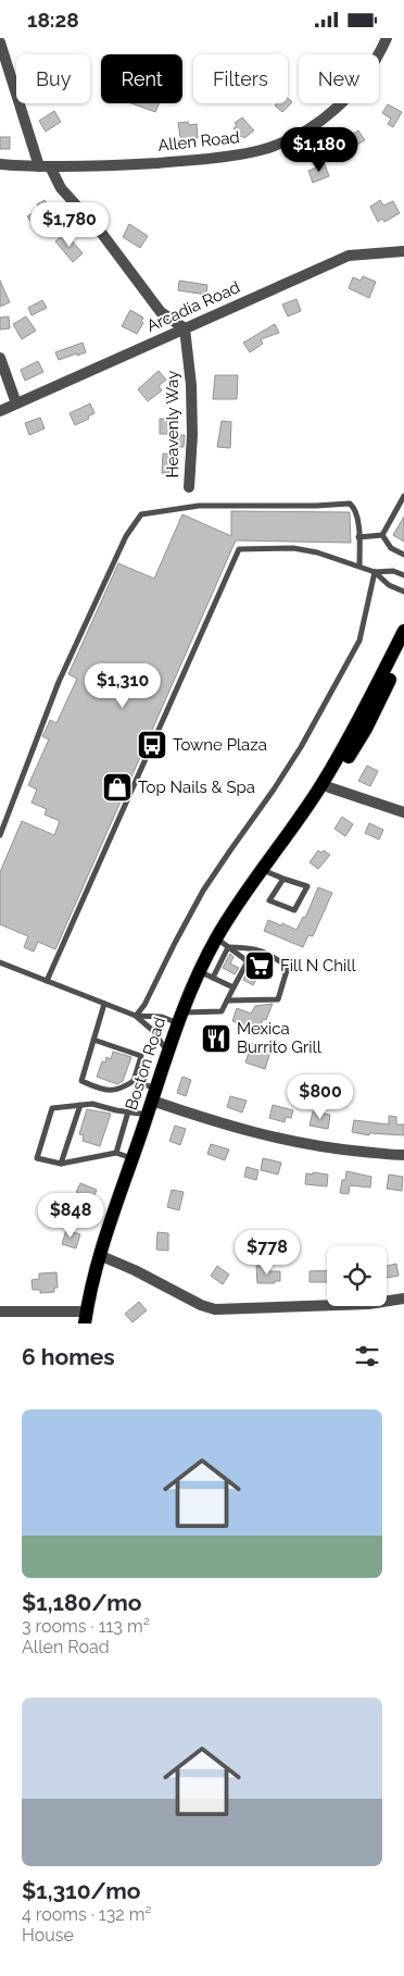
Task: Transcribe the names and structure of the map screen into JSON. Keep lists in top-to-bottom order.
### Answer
{
  "streets": {
    "main road": ["Boston Road"],
    "street": ["Allen Road", "Arcadia Road", "Heavenly Way"]
  },
  "crossings": [
    ["Arcadia Road", "Heavenly Way"]
  ],
  "places": {
    "bus stop": ["Towne Plaza"],
    "shop": ["Top Nails & Spa"],
    "supermarket": ["Fill N Chill"],
    "restaurant": ["Mexica Burrito Grill"]
  },
  "page": {
    "status": "18:28",
    "chip": [
      "Buy",
      "Rent",
      "Filters",
      "New"
    ],
    "price": [
      "$1,180",
      "$1,780",
      "$1,310",
      "$800",
      "$848",
      "$778"
    ],
    "heading": "6 homes",
    "list": [
      {
        "name": "$1,180/mo",
        "note": "3 rooms · 113 m² · Allen Road"
      },
      {
        "name": "$1,310/mo",
        "note": "4 rooms · 132 m² · House"
      }
    ]
  }
}
